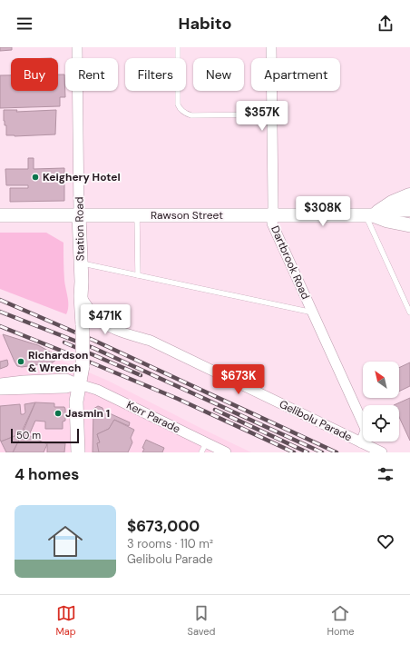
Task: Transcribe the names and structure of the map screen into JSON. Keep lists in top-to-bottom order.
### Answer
{
  "streets": {
    "main road": ["Rawson Street", "Station Road"],
    "street": ["Dartbrook Road", "Kerr Parade", "Gelibolu Parade"]
  },
  "crossings": [
    ["Rawson Street", "Station Road"],
    ["Rawson Street", "Dartbrook Road"],
    ["Station Road", "Kerr Parade"],
    ["Station Road", "Gelibolu Parade"],
    ["Dartbrook Road", "Gelibolu Parade"]
  ],
  "places": ["Keighery Hotel", "Richardson & Wrench", "Jasmin 1"],
  "scale_bar": "50 m",
  "north": "top left",
  "page": {
    "header": "Habito",
    "chip": [
      "Buy",
      "Rent",
      "Filters",
      "New",
      "Apartment"
    ],
    "price": [
      "$357K",
      "$308K",
      "$471K",
      "$673K"
    ],
    "scale": "50 m",
    "heading": "4 homes",
    "list": [
      {
        "name": "$673,000",
        "note": "3 rooms · 110 m² · Gelibolu Parade"
      }
    ],
    "tabs": ["Map", "Saved", "Home"]
  }
}
